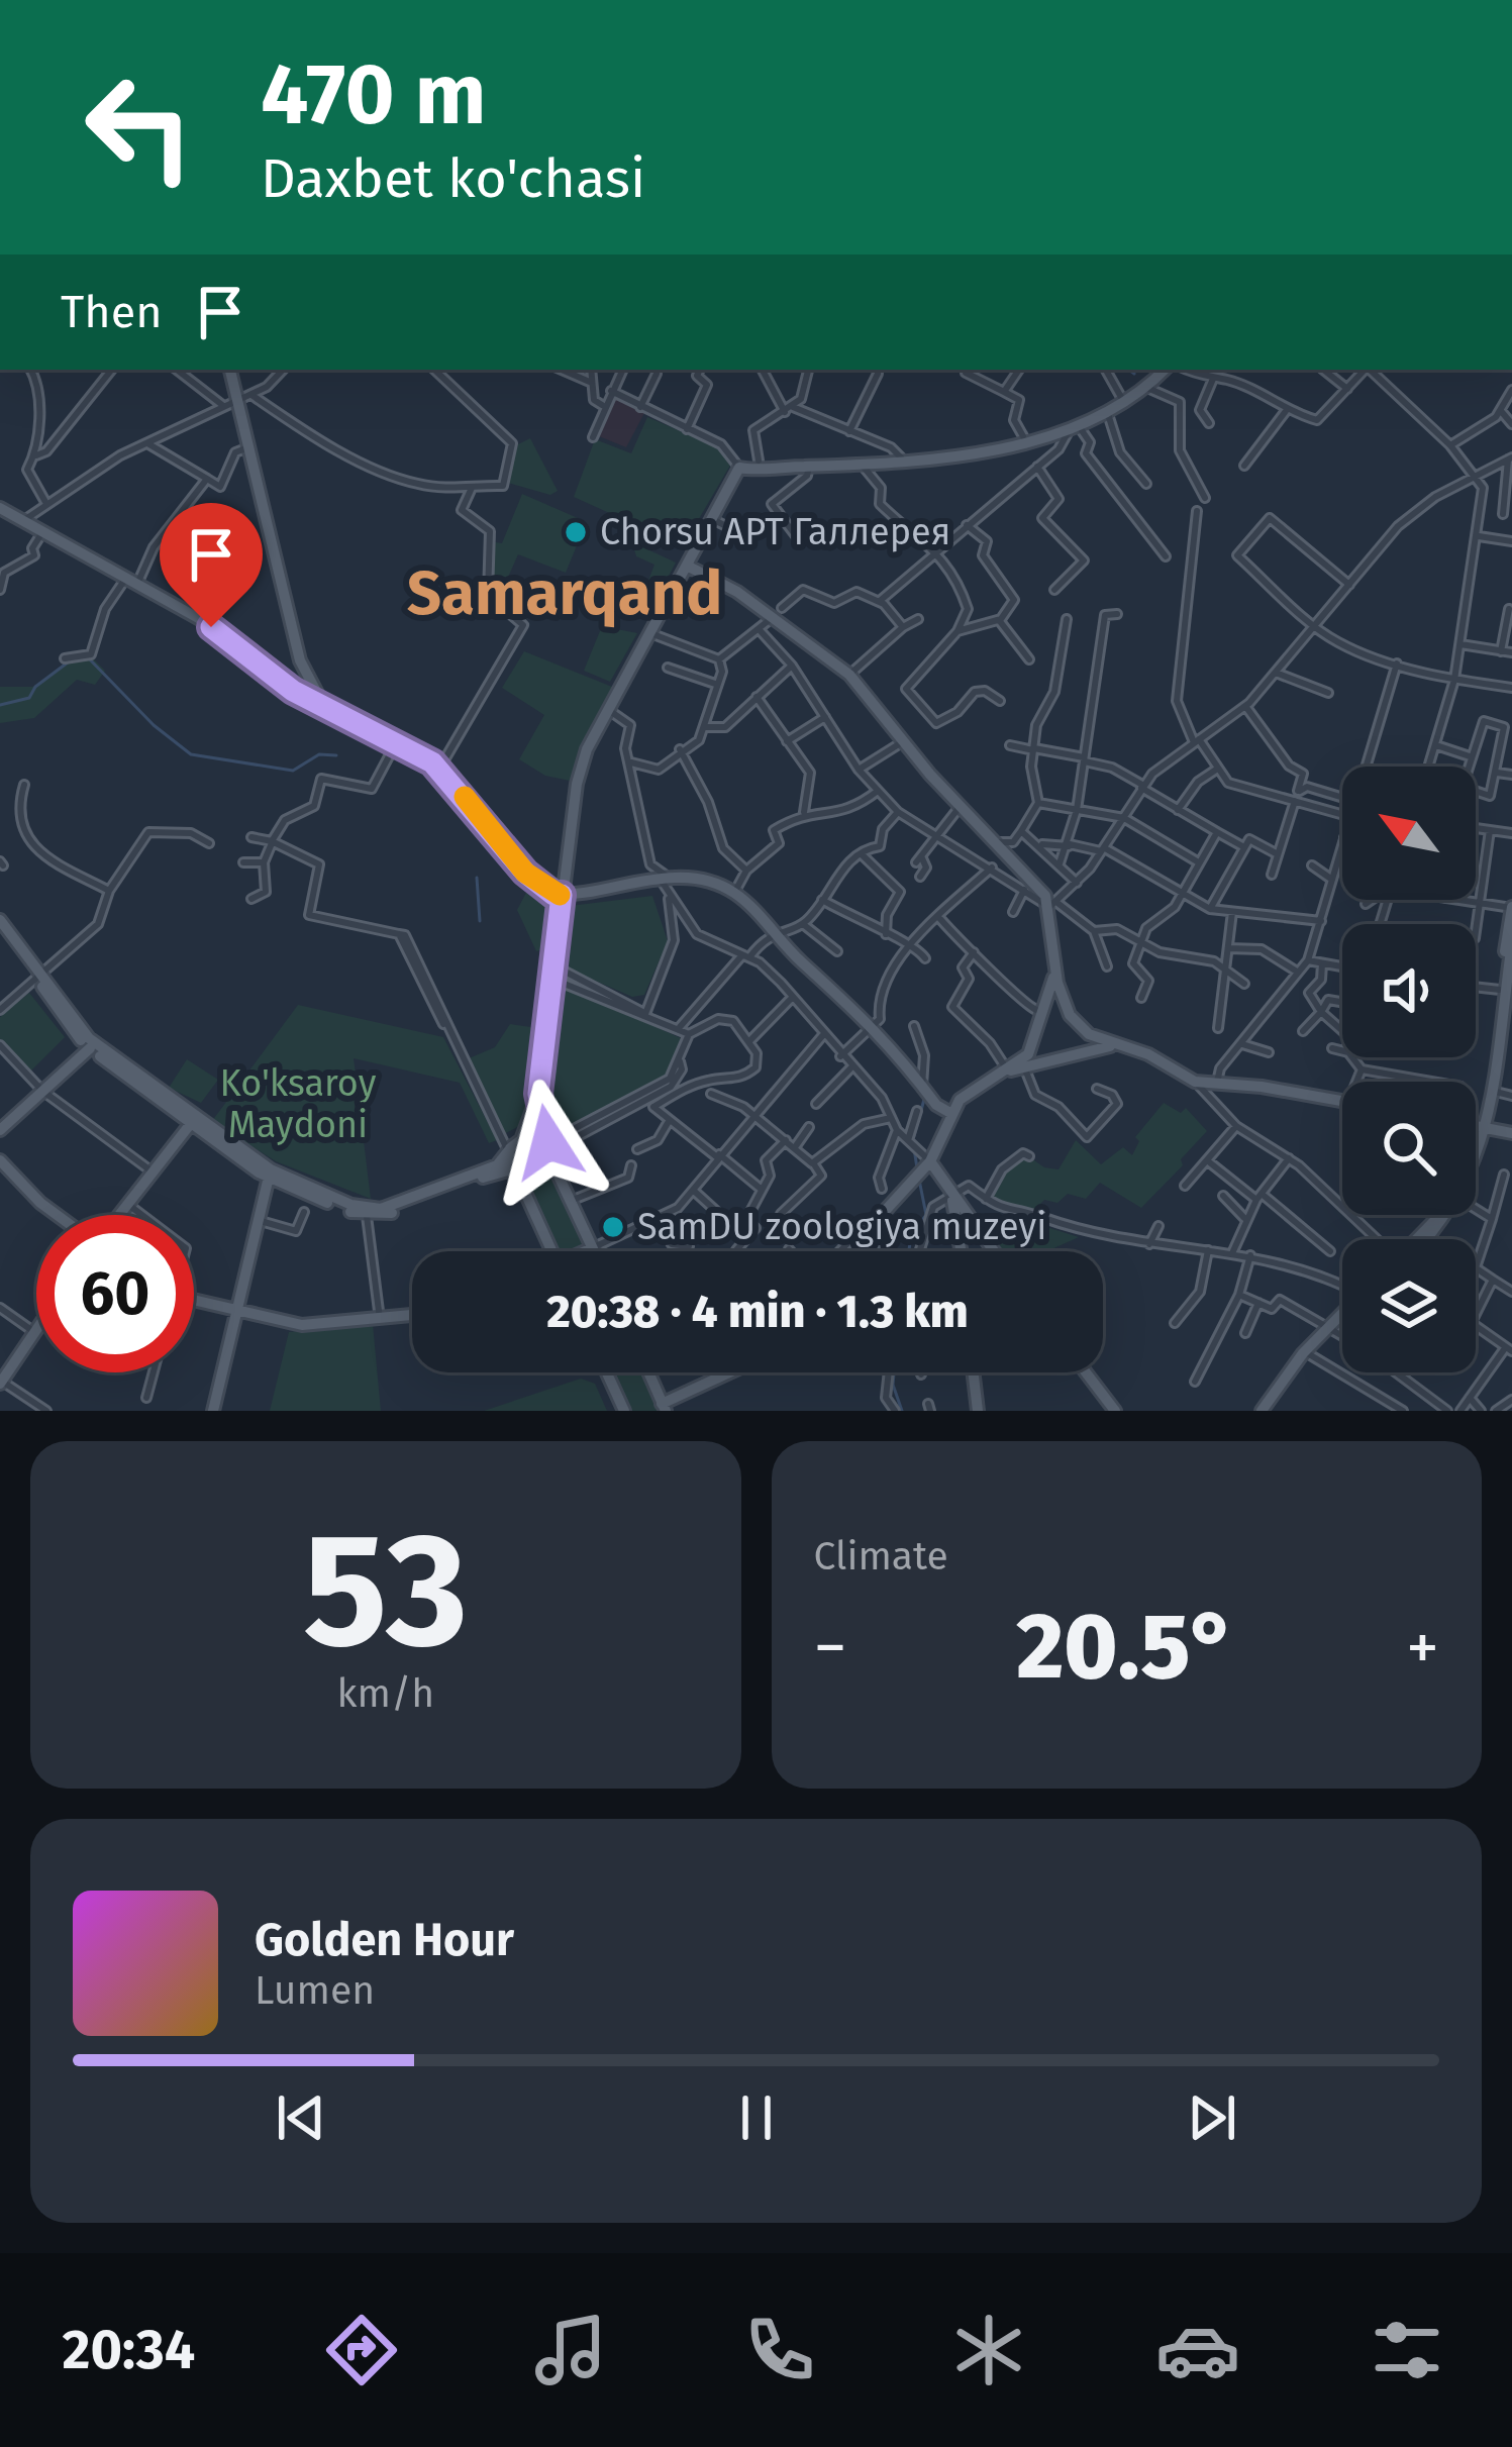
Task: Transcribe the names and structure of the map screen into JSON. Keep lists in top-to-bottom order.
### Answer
{
  "districts": ["Samarqand"],
  "parks": ["Ko'ksaroy Maydoni"],
  "places": ["Chorsu АРТ Галлерея", "SamDU zoologiya muzeyi"],
  "north": "top left",
  "page": {
    "turn": ["470 m", "Daxbet ko'chasi"],
    "then": "Then",
    "limit": "60",
    "trip": "20:38 · 4 min · 1.3 km",
    "tile": [
      ["53", "km/h"],
      "Climate"
    ],
    "heat": ["−", "20.5°", "+"],
    "song": ["Golden Hour", "Lumen"],
    "tabs": "20:34"
  }
}
